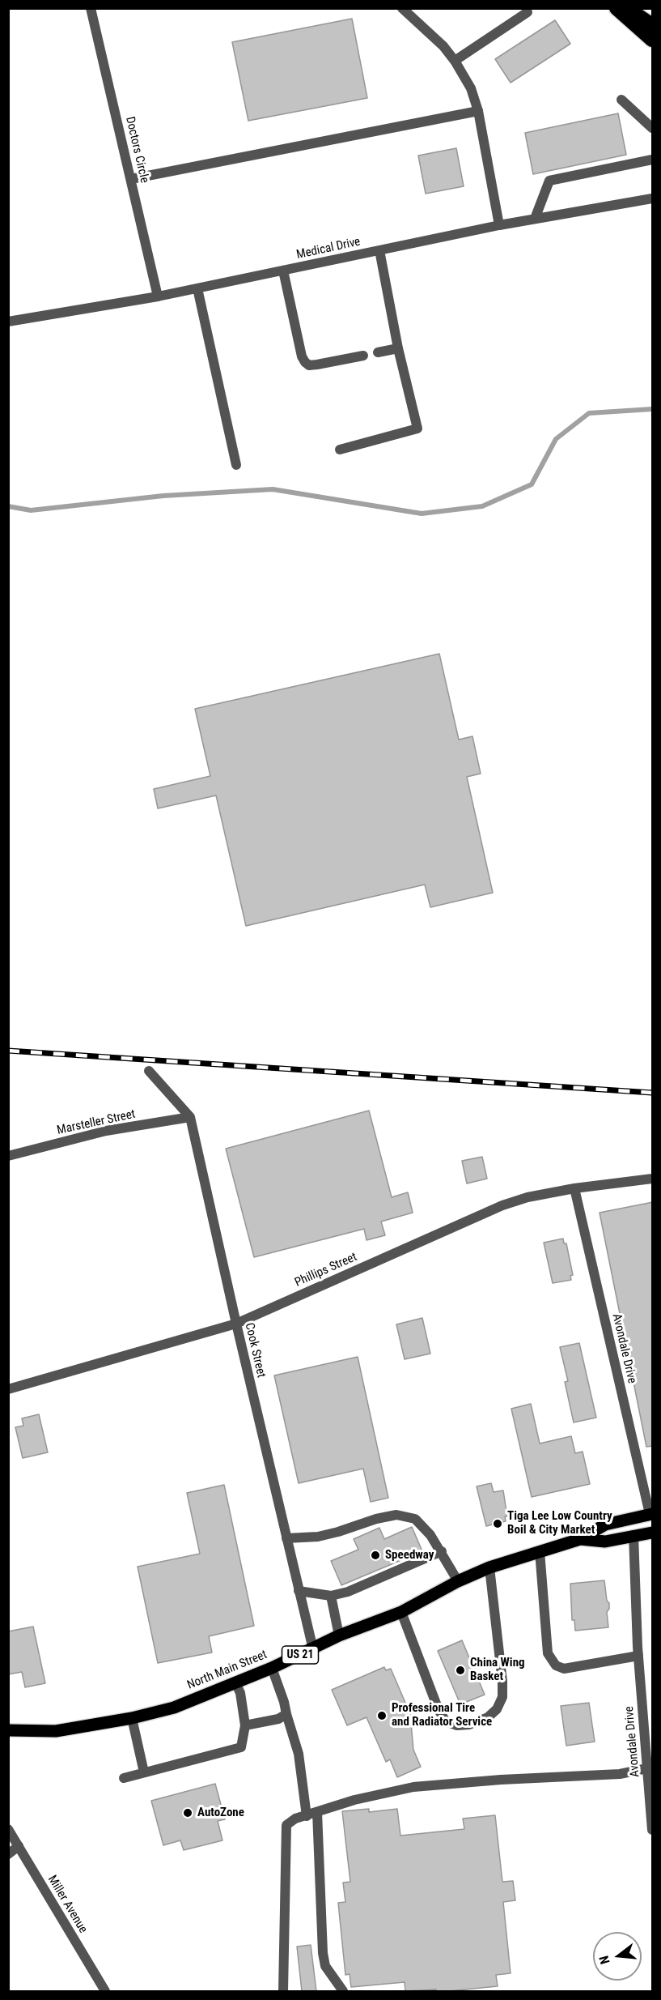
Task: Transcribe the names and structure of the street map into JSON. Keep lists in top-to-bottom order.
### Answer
{
  "streets": {
    "main road": ["US 21", "North Main Street"],
    "street": [
      "Doctors Circle",
      "Medical Drive",
      "Marsteller Street",
      "Phillips Street",
      "Avondale Drive",
      "Cook Street",
      "Miller Avenue"
    ]
  },
  "crossings": [
    ["Doctors Circle", "Medical Drive"],
    ["Marsteller Street", "Cook Street"],
    ["Phillips Street", "Avondale Drive"],
    ["Phillips Street", "Cook Street"],
    ["Avondale Drive", "North Main Street"],
    ["Cook Street", "North Main Street"]
  ],
  "places": [
    "Tiga Lee Low Country Boil & City Market",
    "Speedway",
    "China Wing Basket",
    "Professional Tire and Radiator Service",
    "AutoZone"
  ],
  "north": "left"
}
